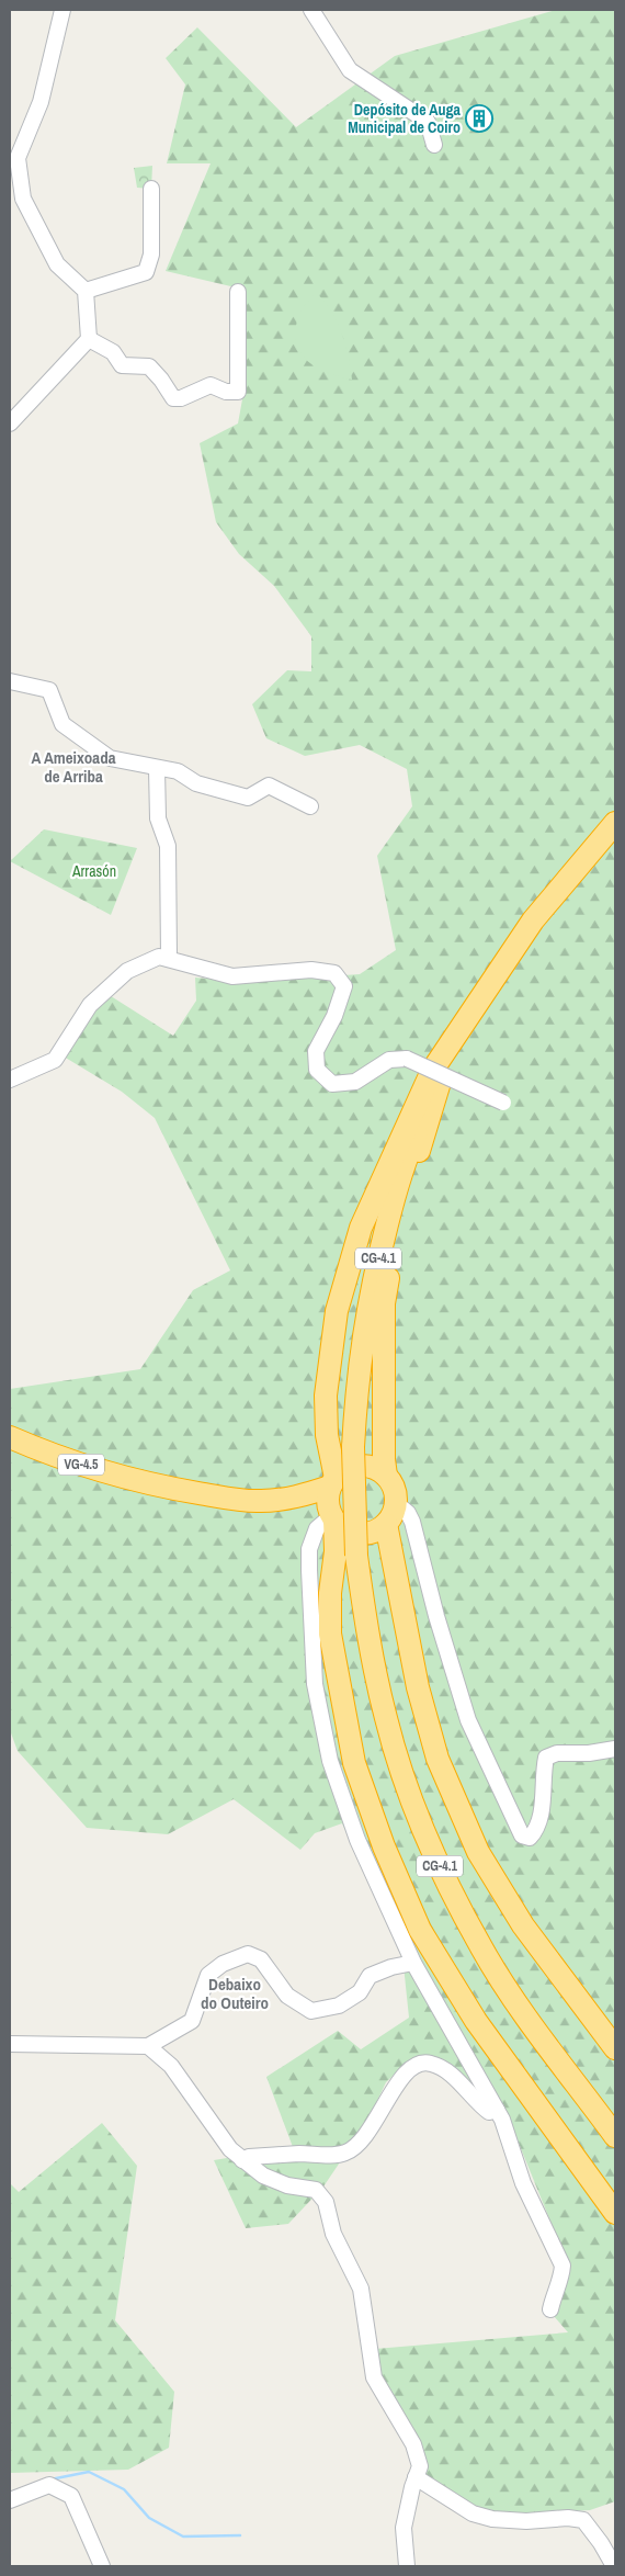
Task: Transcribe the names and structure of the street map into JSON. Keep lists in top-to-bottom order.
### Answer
{
  "streets": {
    "highway": ["CG-4.1", "VG-4.5"]
  },
  "districts": ["A Ameixoada de Arriba", "Debaixo do Outeiro"],
  "parks": ["Arrasón"],
  "places": {
    "building": ["Depósito de Auga Municipal de Coiro"]
  }
}
